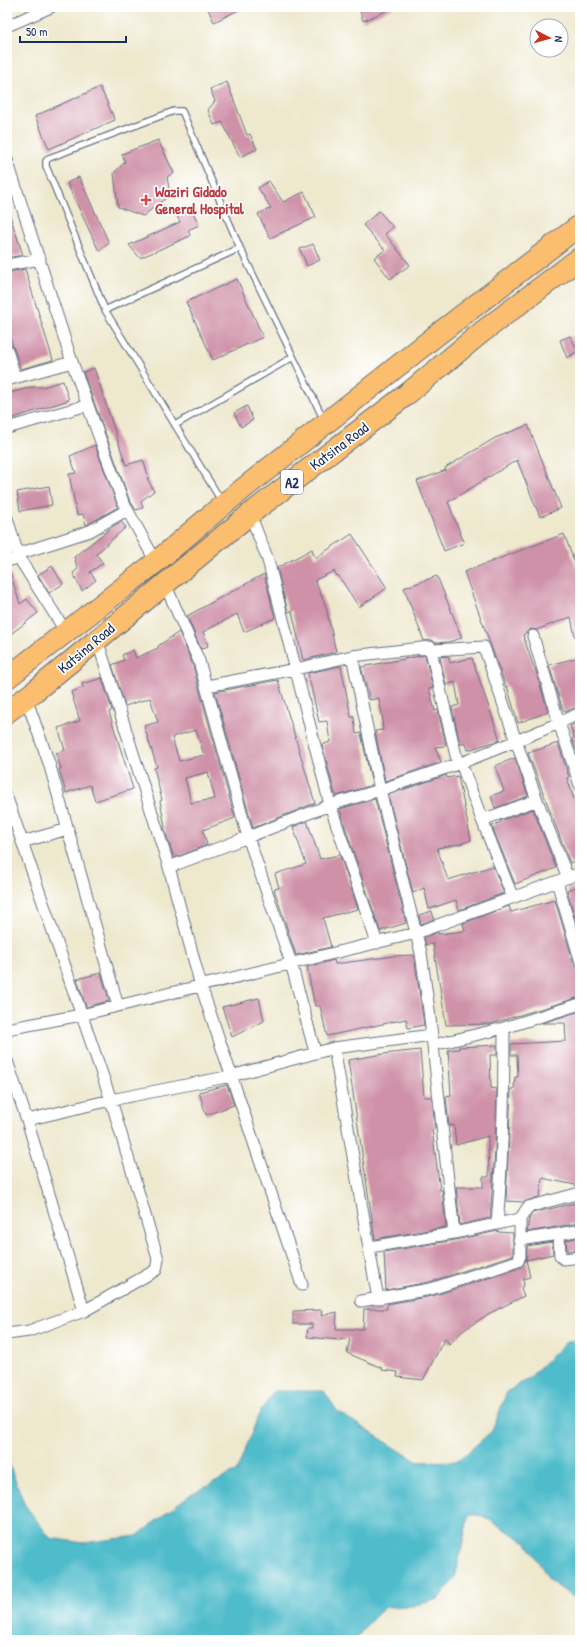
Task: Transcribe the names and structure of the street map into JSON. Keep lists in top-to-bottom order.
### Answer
{
  "streets": {
    "highway": ["Katsina Road", "A2"]
  },
  "places": {
    "health": ["Waziri Gidado General Hospital"]
  },
  "scale_bar": "50 m",
  "north": "right"
}
